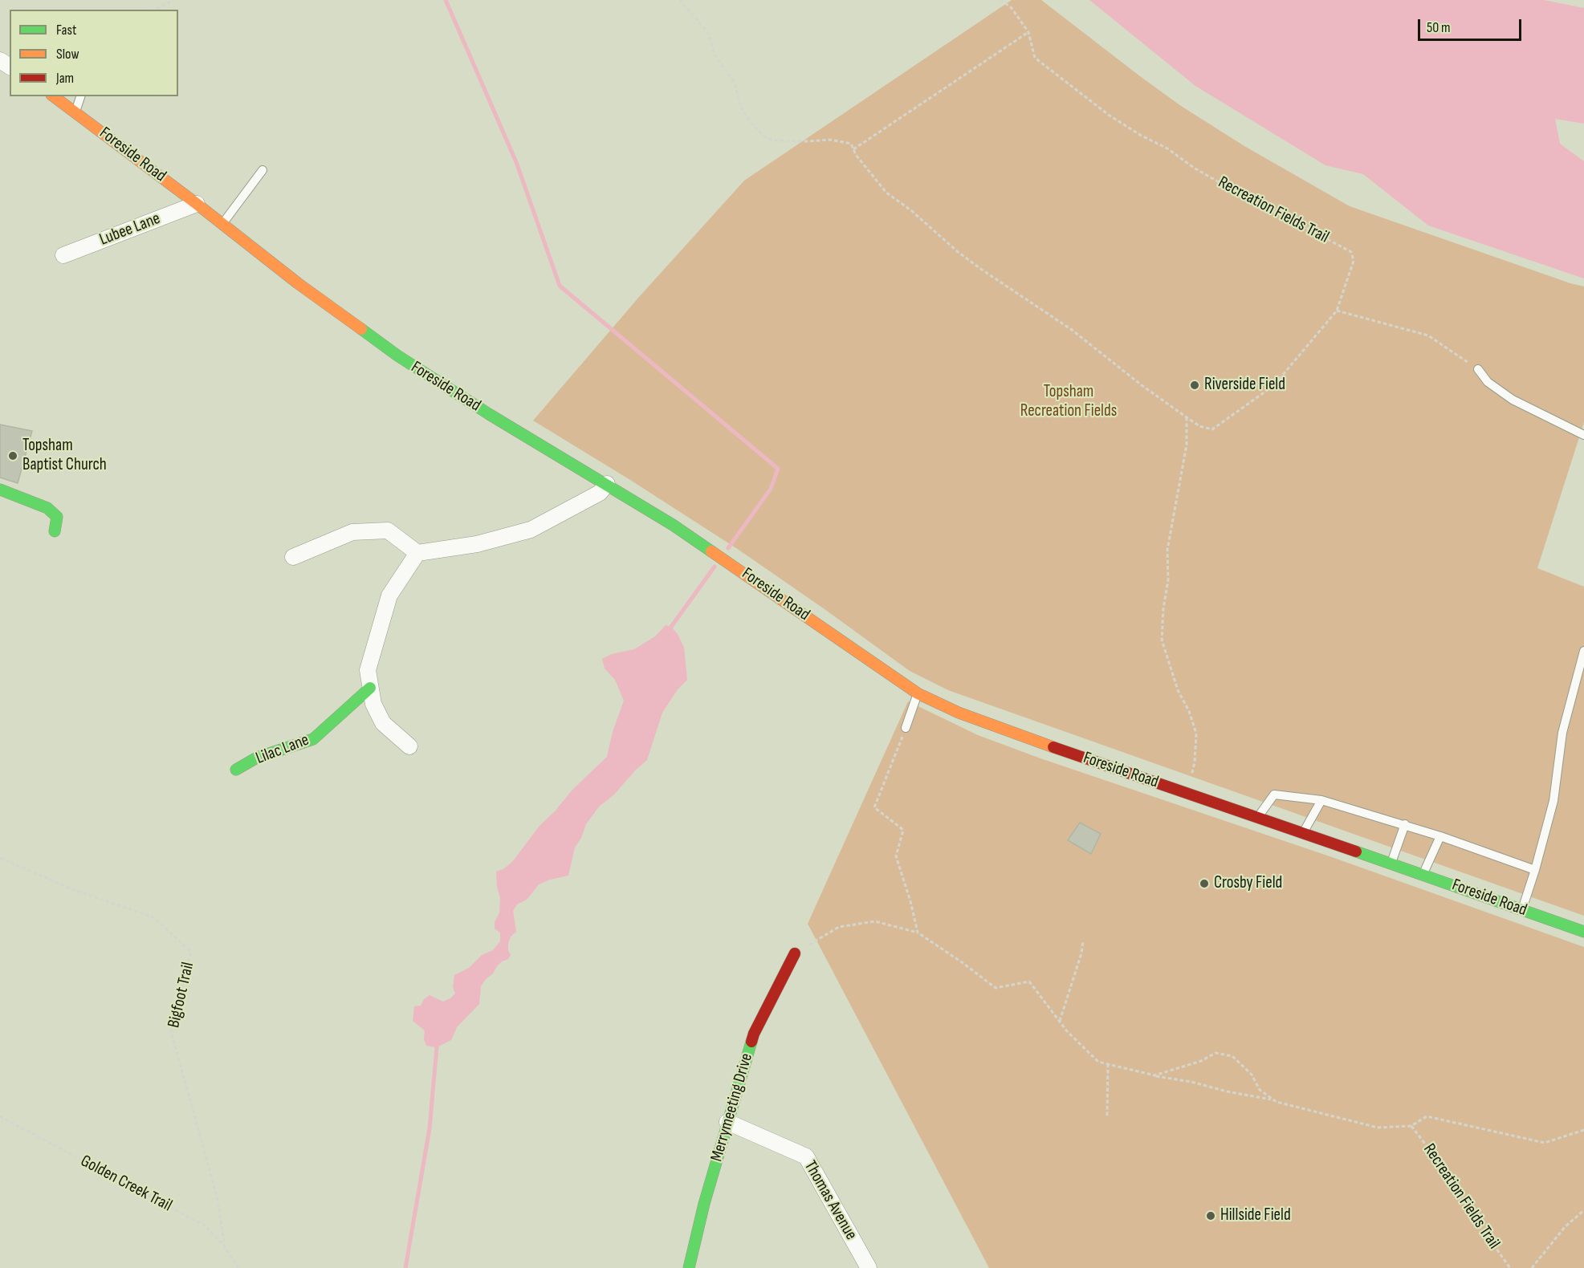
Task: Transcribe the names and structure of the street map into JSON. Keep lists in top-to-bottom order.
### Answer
{
  "streets": {
    "street": [
      "Foreside Road",
      "Lubee Lane",
      "Lilac Lane",
      "Merrymeeting Drive",
      "Thomas Avenue"
    ],
    "path": ["Recreation Fields Trail", "Bigfoot Trail", "Golden Creek Trail"]
  },
  "crossings": [
    ["Foreside Road", "Lubee Lane"],
    ["Recreation Fields Trail", "Merrymeeting Drive"],
    ["Bigfoot Trail", "Golden Creek Trail"],
    ["Merrymeeting Drive", "Thomas Avenue"]
  ],
  "parks": ["Topsham Recreation Fields"],
  "places": [
    "Riverside Field",
    "Topsham Baptist Church",
    "Crosby Field",
    "Hillside Field"
  ],
  "legend": ["Fast", "Slow", "Jam"],
  "scale_bar": "50 m"
}
